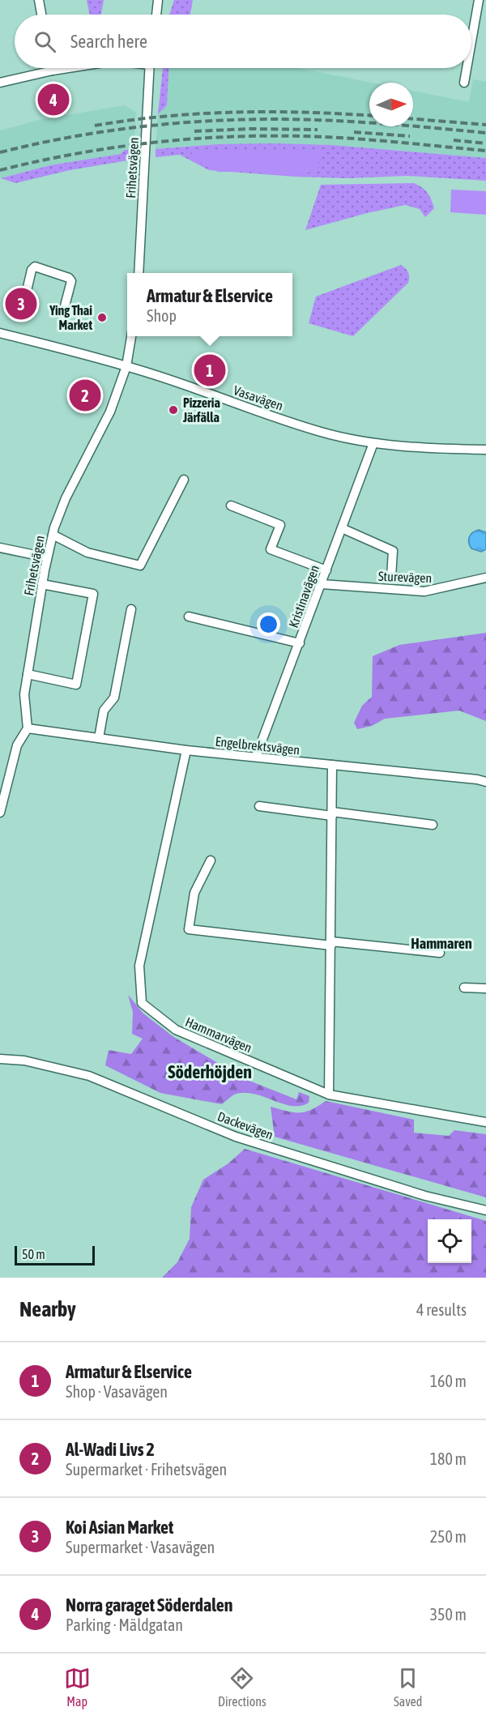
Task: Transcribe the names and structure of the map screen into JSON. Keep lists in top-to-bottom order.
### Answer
{
  "streets": {
    "street": [
      "Frihetsvägen",
      "Vasavägen",
      "Sturevägen",
      "Kristinavägen",
      "Engelbrektsvägen",
      "Hammarvägen",
      "Dackevägen"
    ]
  },
  "crossings": [
    ["Frihetsvägen", "Vasavägen"],
    ["Frihetsvägen", "Engelbrektsvägen"],
    ["Vasavägen", "Kristinavägen"],
    ["Sturevägen", "Kristinavägen"],
    ["Kristinavägen", "Engelbrektsvägen"],
    ["Engelbrektsvägen", "Hammarvägen"]
  ],
  "districts": ["Hammaren", "Söderhöjden"],
  "places": ["Ying Thai Market", "Pizzeria Järfälla"],
  "scale_bar": "50 m",
  "north": "right",
  "page": {
    "search": "Search here",
    "pins": [
      "4",
      "3",
      "1",
      "2"
    ],
    "popup": ["Armatur & Elservice", "Shop"],
    "scale": "50 m",
    "heading": ["Nearby", "4 results"],
    "list": [
      {
        "mark": "1",
        "name": "Armatur & Elservice",
        "note": "Shop · Vasavägen",
        "value": "160 m"
      },
      {
        "mark": "2",
        "name": "Al-Wadi Livs 2",
        "note": "Supermarket · Frihetsvägen",
        "value": "180 m"
      },
      {
        "mark": "3",
        "name": "Koi Asian Market",
        "note": "Supermarket · Vasavägen",
        "value": "250 m"
      },
      {
        "mark": "4",
        "name": "Norra garaget Söderdalen",
        "note": "Parking · Mäldgatan",
        "value": "350 m"
      }
    ],
    "nav": ["Map", "Directions", "Saved"]
  }
}
